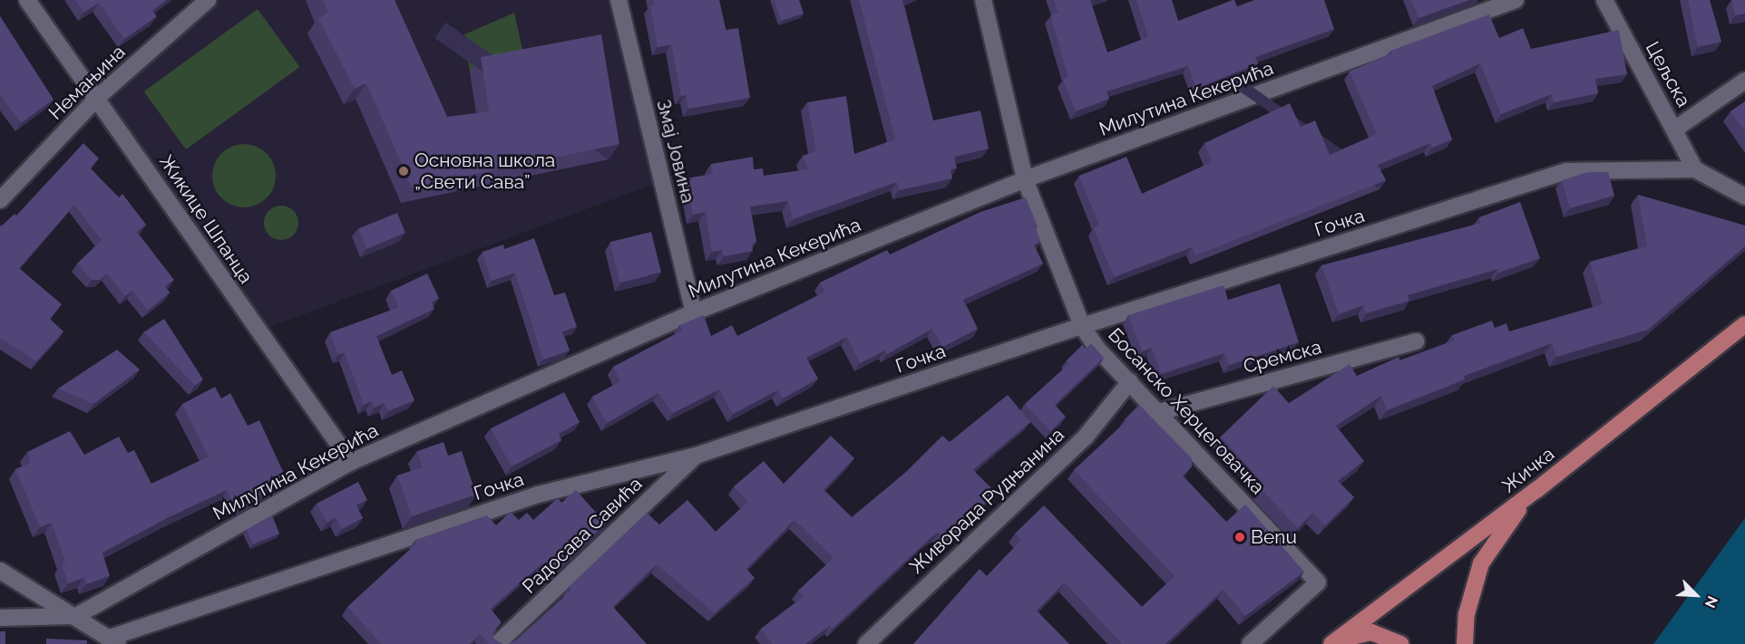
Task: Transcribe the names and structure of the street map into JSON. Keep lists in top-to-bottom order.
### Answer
{
  "streets": {
    "main road": ["Жичка"],
    "street": [
      "Цељска",
      "Немањина",
      "Милутина Кекерића",
      "Змај Јовина",
      "Жикице Шпанца",
      "Гочка",
      "Сремска",
      "Босанско Херцеговачка",
      "Живорада Рудњанина",
      "Радосава Савића"
    ]
  },
  "crossings": [
    ["Цељска", "Гочка"],
    ["Немањина", "Жикице Шпанца"],
    ["Милутина Кекерића", "Змај Јовина"],
    ["Милутина Кекерића", "Жикице Шпанца"],
    ["Милутина Кекерића", "Босанско Херцеговачка"],
    ["Гочка", "Босанско Херцеговачка"],
    ["Гочка", "Радосава Савића"],
    ["Сремска", "Босанско Херцеговачка"],
    ["Босанско Херцеговачка", "Живорада Рудњанина"]
  ],
  "places": ["Основна школа „Свети Сава”", "Benu"],
  "north": "bottom right"
}
